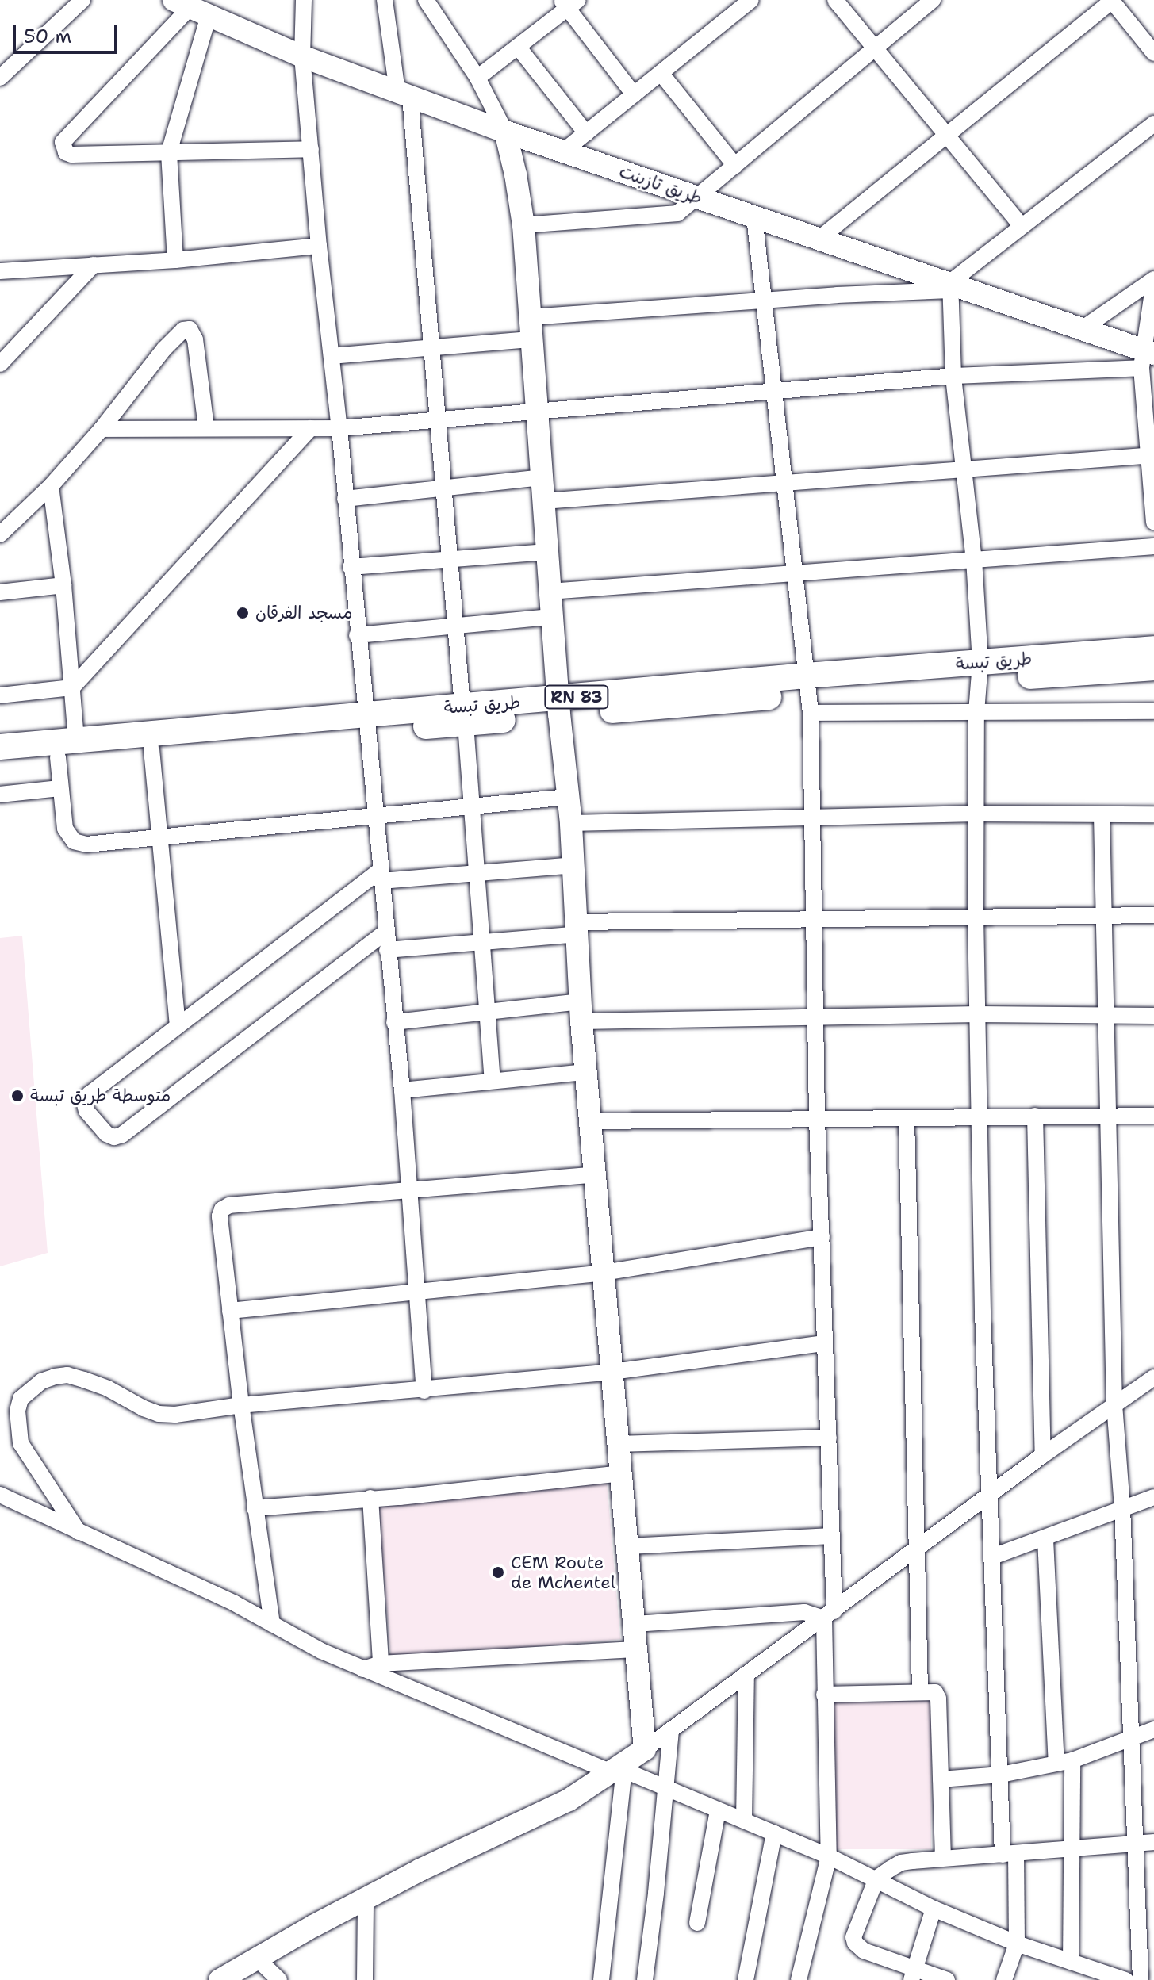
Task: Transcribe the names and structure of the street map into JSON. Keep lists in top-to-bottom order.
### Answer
{
  "streets": {
    "main road": ["طريق تبسة", "RN 83"],
    "street": ["طريق تازبنت"]
  },
  "places": ["مسجد الفرقان", "متوسطة طريق تبسة", "CEM Route de Mchentel"],
  "scale_bar": "50 m"
}
